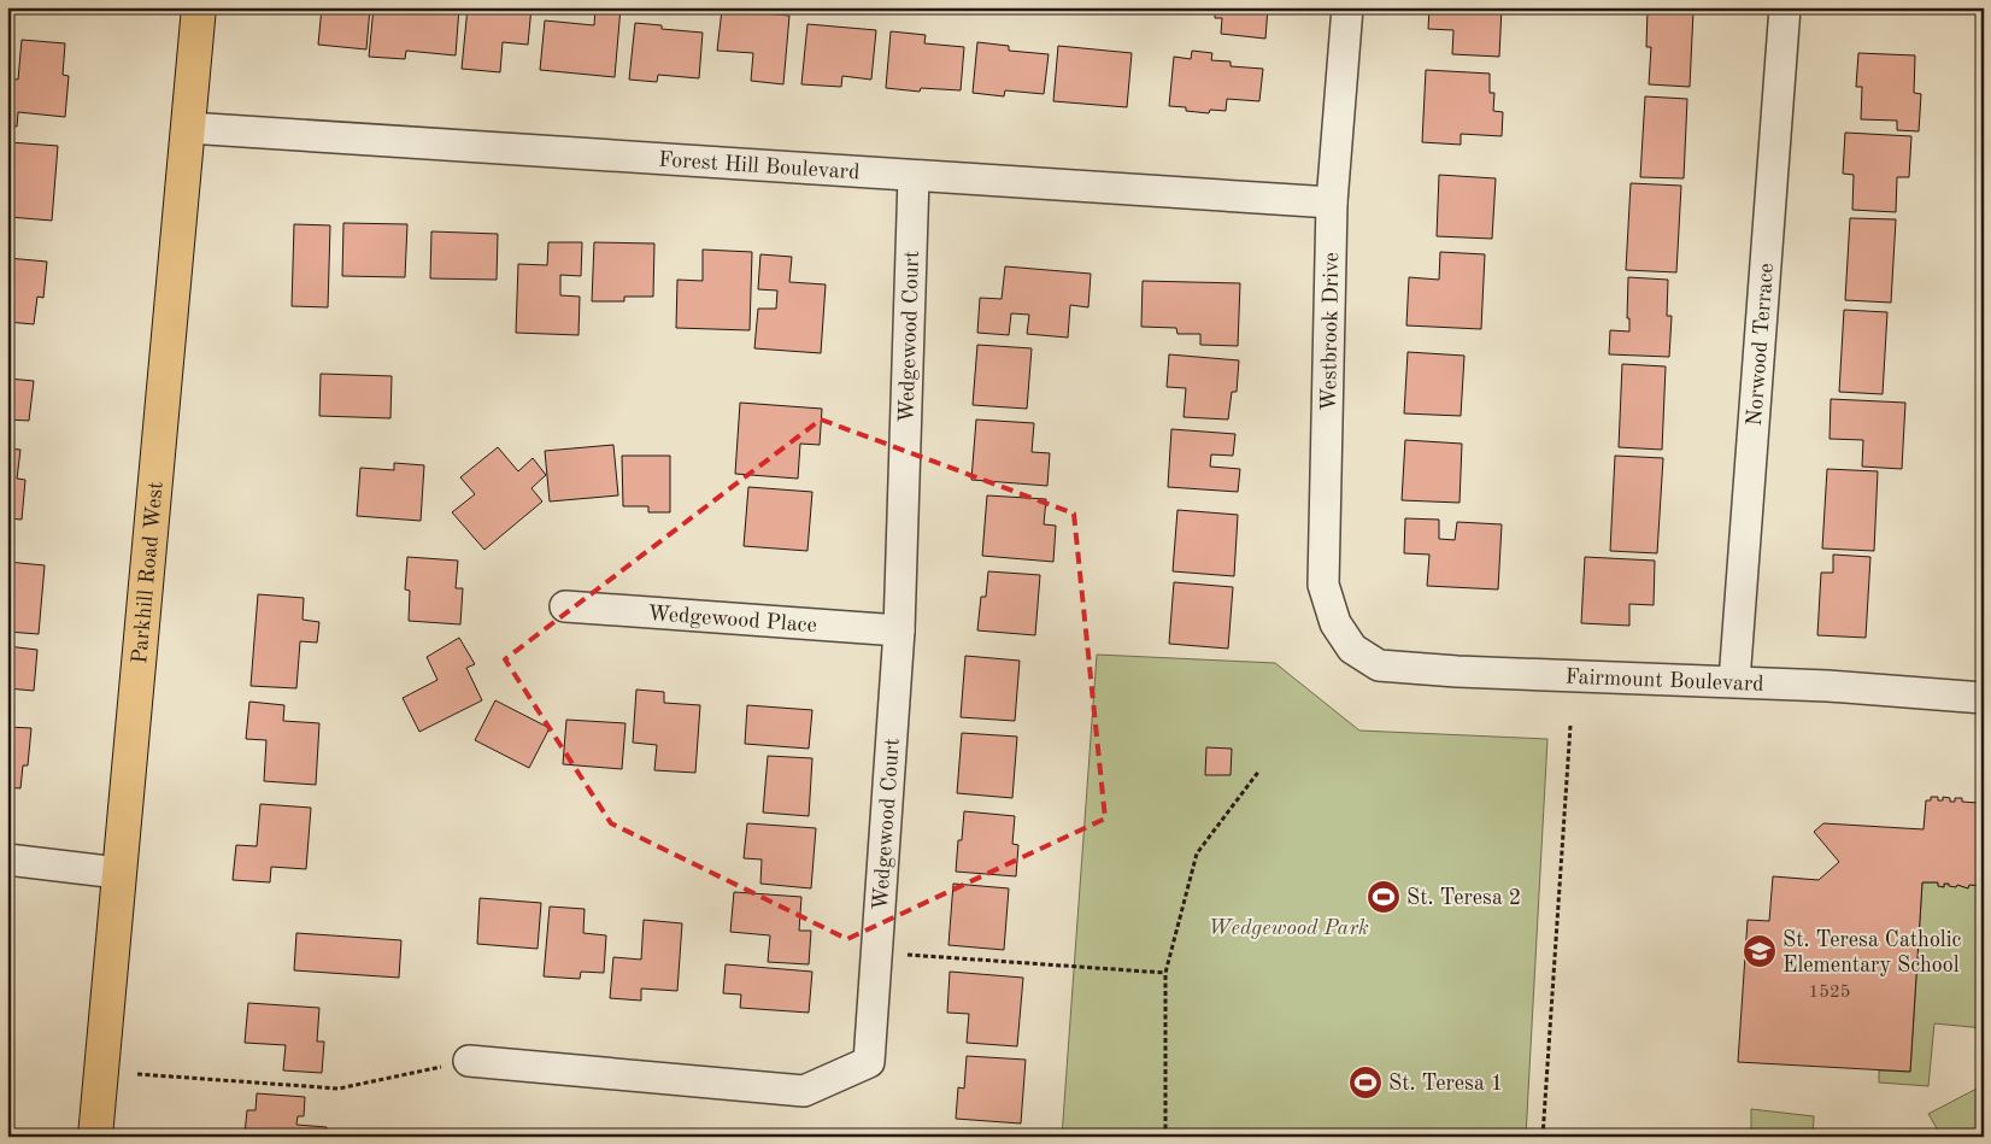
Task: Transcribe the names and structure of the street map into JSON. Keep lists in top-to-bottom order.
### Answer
{
  "streets": {
    "main road": ["Parkhill Road West"],
    "street": [
      "Forest Hill Boulevard",
      "Westbrook Drive",
      "Wedgewood Court",
      "Norwood Terrace",
      "Wedgewood Place",
      "Fairmount Boulevard"
    ]
  },
  "crossings": [
    ["Forest Hill Boulevard", "Westbrook Drive"],
    ["Forest Hill Boulevard", "Wedgewood Court"],
    ["Forest Hill Boulevard", "Parkhill Road West"],
    ["Westbrook Drive", "Fairmount Boulevard"],
    ["Wedgewood Court", "Wedgewood Place"],
    ["Norwood Terrace", "Fairmount Boulevard"]
  ],
  "parks": ["Wedgewood Park"],
  "places": {
    "sports": ["St. Teresa 2", "St. Teresa 1"],
    "school or university": ["St. Teresa Catholic Elementary School"]
  },
  "house_numbers": ["1525"]
}
